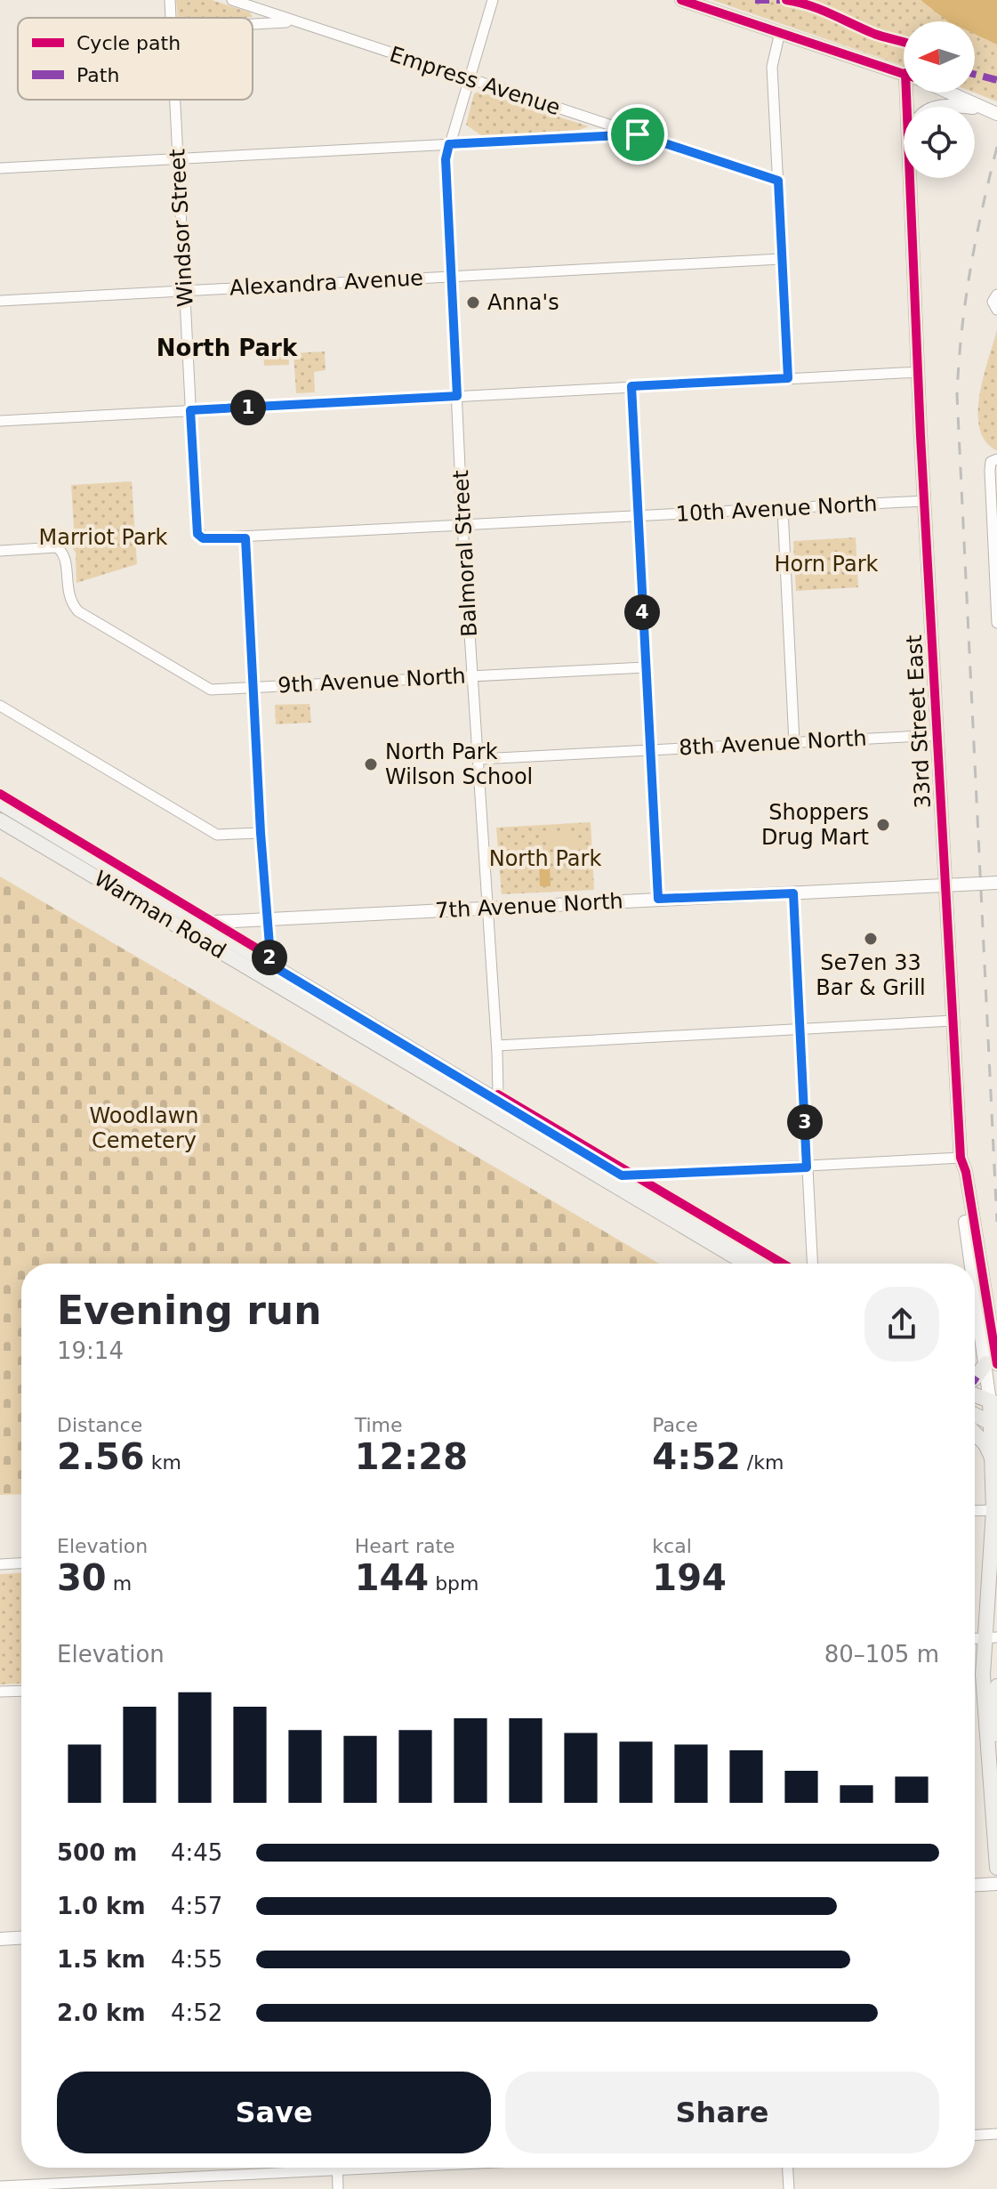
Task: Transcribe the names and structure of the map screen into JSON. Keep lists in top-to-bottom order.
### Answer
{
  "streets": {
    "main road": ["33rd Street East", "Warman Road"],
    "street": [
      "Empress Avenue",
      "Windsor Street",
      "Alexandra Avenue",
      "10th Avenue North",
      "Balmoral Street",
      "9th Avenue North",
      "8th Avenue North",
      "7th Avenue North"
    ]
  },
  "crossings": [
    ["Empress Avenue", "Balmoral Street"],
    ["Windsor Street", "Alexandra Avenue"],
    ["Windsor Street", "10th Avenue North"],
    ["Alexandra Avenue", "Balmoral Street"],
    ["10th Avenue North", "Balmoral Street"],
    ["10th Avenue North", "33rd Street East"],
    ["Balmoral Street", "9th Avenue North"],
    ["Balmoral Street", "8th Avenue North"],
    ["Balmoral Street", "7th Avenue North"],
    ["Balmoral Street", "Warman Road"],
    ["33rd Street East", "8th Avenue North"],
    ["33rd Street East", "7th Avenue North"],
    ["7th Avenue North", "Warman Road"]
  ],
  "districts": ["North Park"],
  "parks": [
    "Marriot Park",
    "Horn Park",
    "North Park",
    "Woodlawn Cemetery"
  ],
  "places": [
    "Anna's",
    "North Park Wilson School",
    "Shoppers Drug Mart",
    "Se7en 33 Bar & Grill"
  ],
  "legend": ["Cycle path", "Path"],
  "north": "left",
  "page": {
    "pins": [
      "1",
      "4",
      "2",
      "3"
    ],
    "heading": ["Evening run", "19:14"],
    "stats": [
      ["Distance", "2.56 km"],
      ["Time", "12:28"],
      ["Pace", "4:52 /km"],
      ["Elevation", "30 m"],
      ["Heart rate", "144 bpm"],
      ["kcal", "194"]
    ],
    "chart": ["Elevation", "80–105 m"],
    "list": [
      {
        "name": "500 m",
        "note": "4:45"
      },
      {
        "name": "1.0 km",
        "note": "4:57"
      },
      {
        "name": "1.5 km",
        "note": "4:55"
      },
      {
        "name": "2.0 km",
        "note": "4:52"
      }
    ],
    "buttons": ["Save", "Share"]
  }
}
